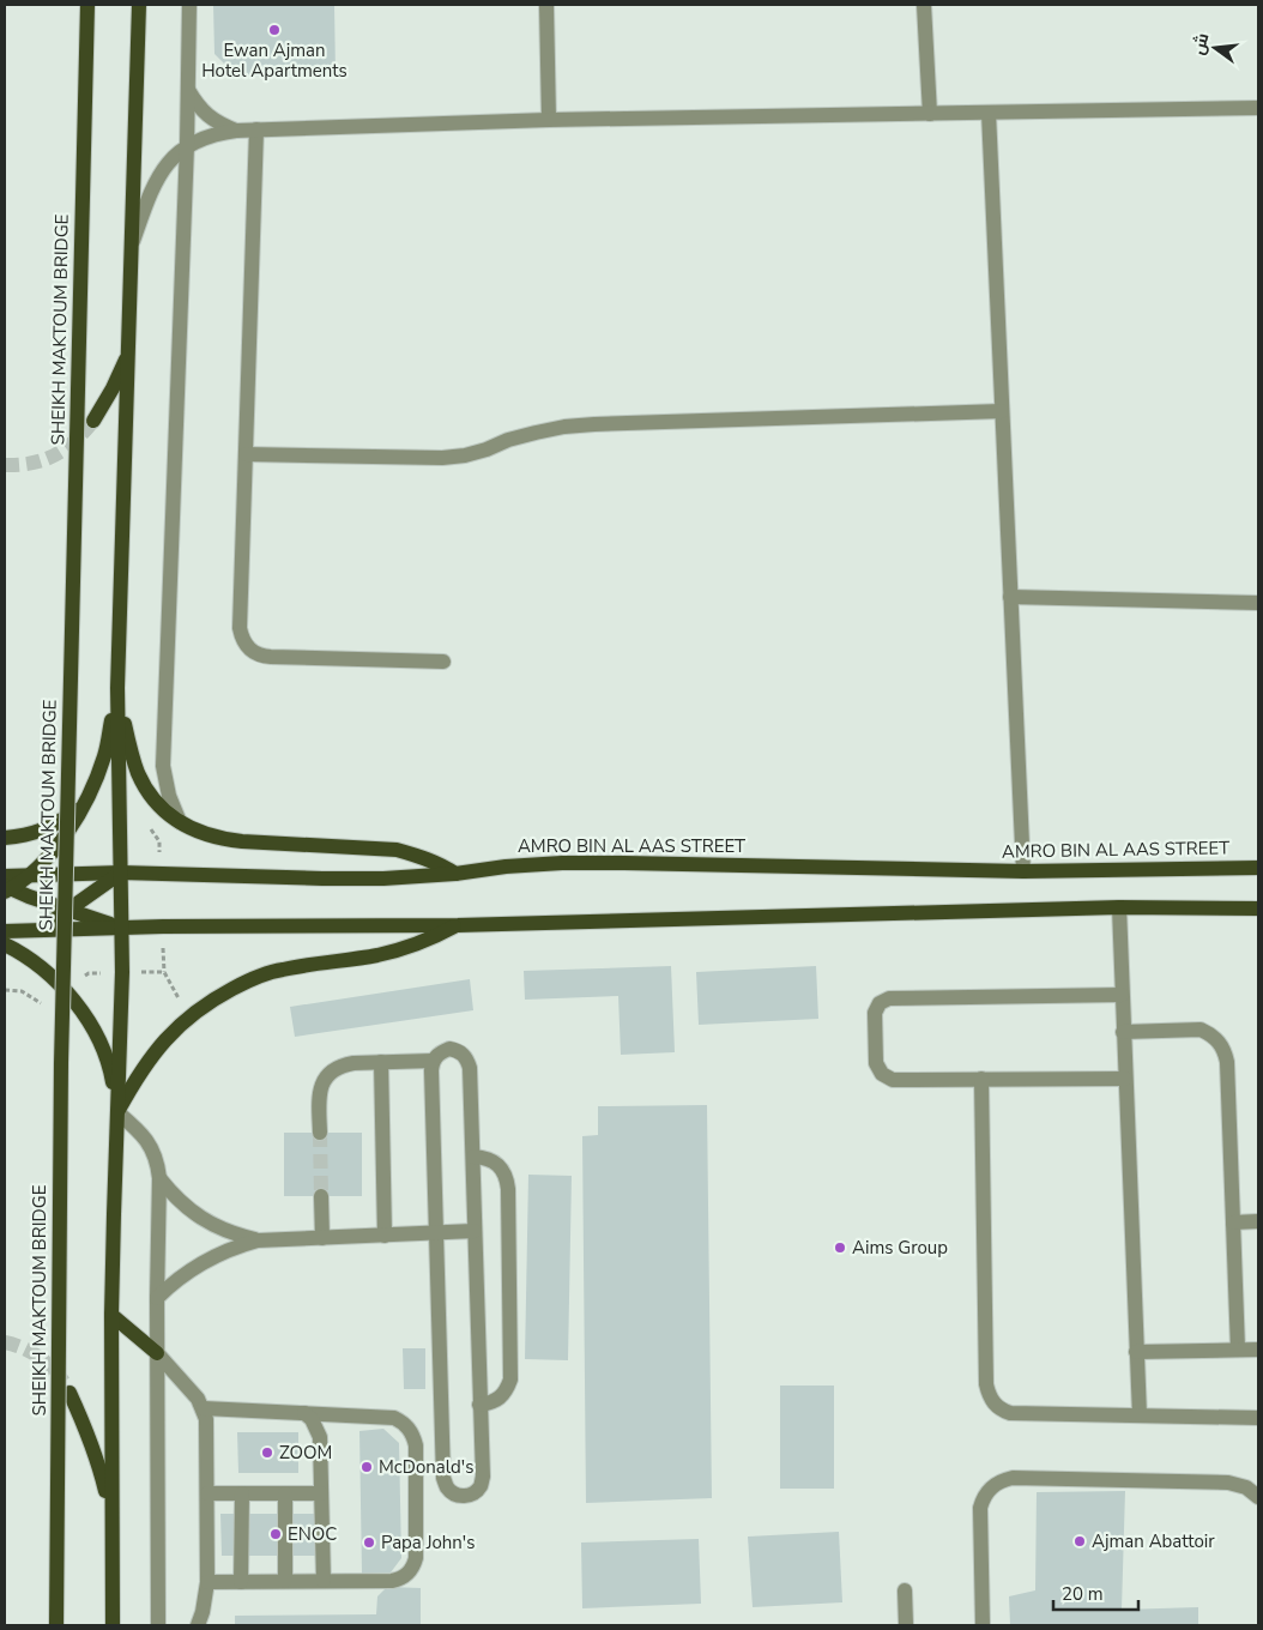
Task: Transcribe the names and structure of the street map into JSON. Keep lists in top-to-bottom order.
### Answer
{
  "streets": {
    "main road": ["SHEIKH MAKTOUM BRIDGE", "AMRO BIN AL AAS STREET"]
  },
  "places": [
    "Ewan Ajman Hotel Apartments",
    "Aims Group",
    "ZOOM",
    "McDonald's",
    "ENOC",
    "Ajman Abattoir",
    "Papa John's"
  ],
  "scale_bar": "20 m",
  "north": "left"
}
